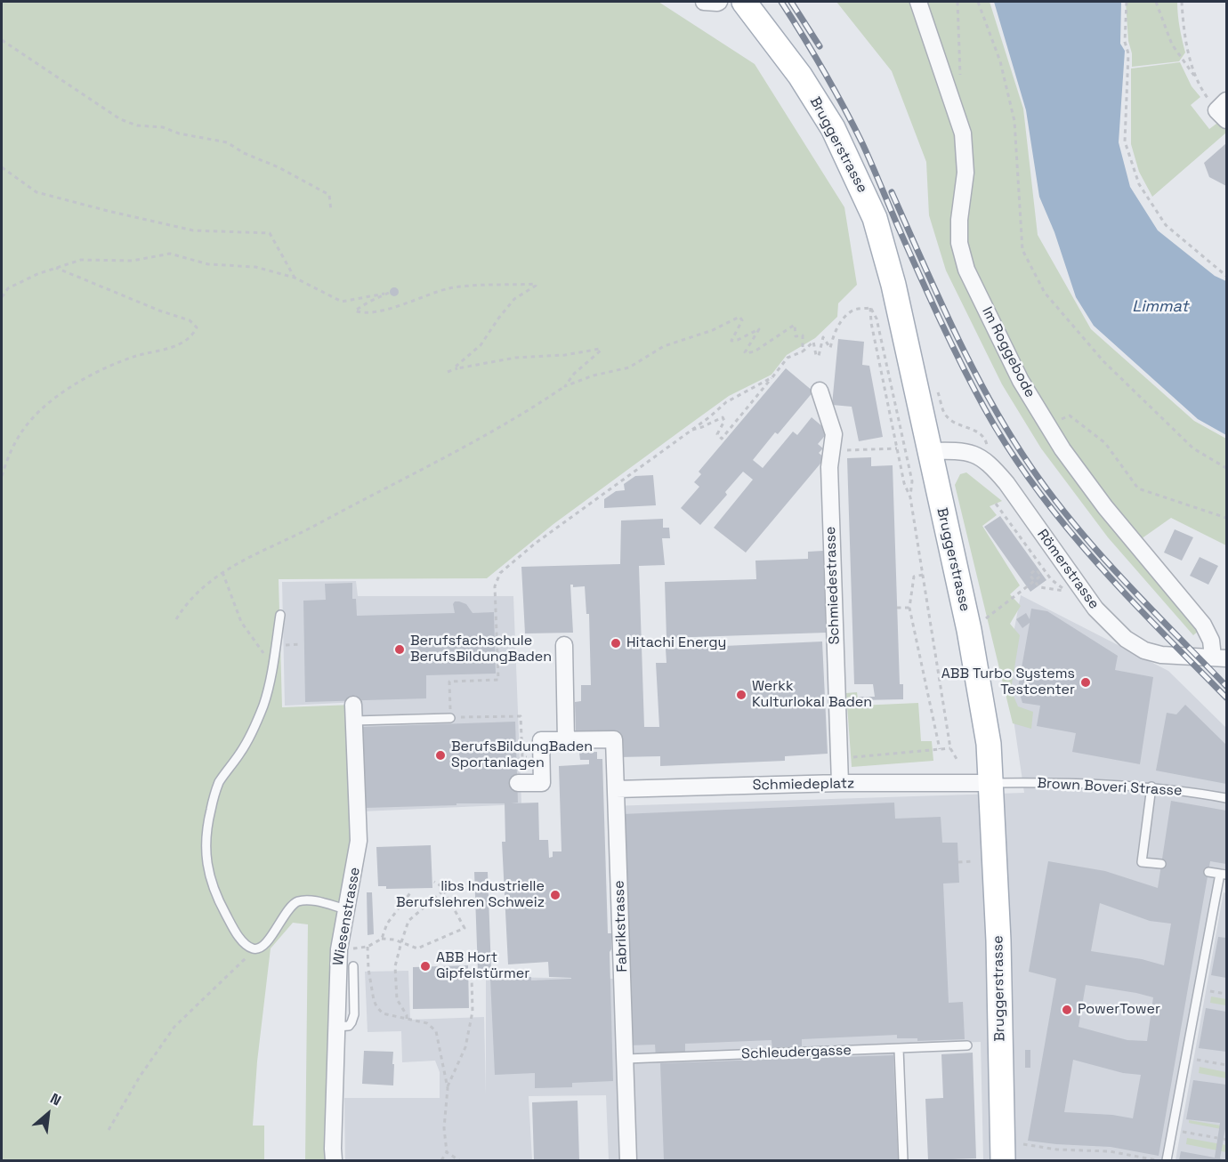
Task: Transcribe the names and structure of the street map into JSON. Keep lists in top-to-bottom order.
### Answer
{
  "streets": {
    "main road": ["Bruggerstrasse"],
    "street": [
      "Im Roggebode",
      "Römerstrasse",
      "Schmiedestrasse",
      "Schmiedeplatz",
      "Wiesenstrasse",
      "Fabrikstrasse"
    ],
    "lane": ["Brown Boveri Strasse", "Schleudergasse"]
  },
  "crossings": [
    ["Bruggerstrasse", "Römerstrasse"],
    ["Bruggerstrasse", "Schmiedeplatz"],
    ["Bruggerstrasse", "Brown Boveri Strasse"],
    ["Im Roggebode", "Römerstrasse"],
    ["Schmiedestrasse", "Schmiedeplatz"],
    ["Schmiedeplatz", "Brown Boveri Strasse"],
    ["Schmiedeplatz", "Fabrikstrasse"],
    ["Fabrikstrasse", "Schleudergasse"]
  ],
  "water": ["Limmat"],
  "places": [
    "Hitachi Energy",
    "Berufsfachschule BerufsBildungBaden",
    "ABB Turbo Systems Testcenter",
    "Werkk Kulturlokal Baden",
    "BerufsBildungBaden Sportanlagen",
    "libs Industrielle Berufslehren Schweiz",
    "ABB Hort Gipfelstürmer",
    "PowerTower"
  ],
  "north": "top right"
}
